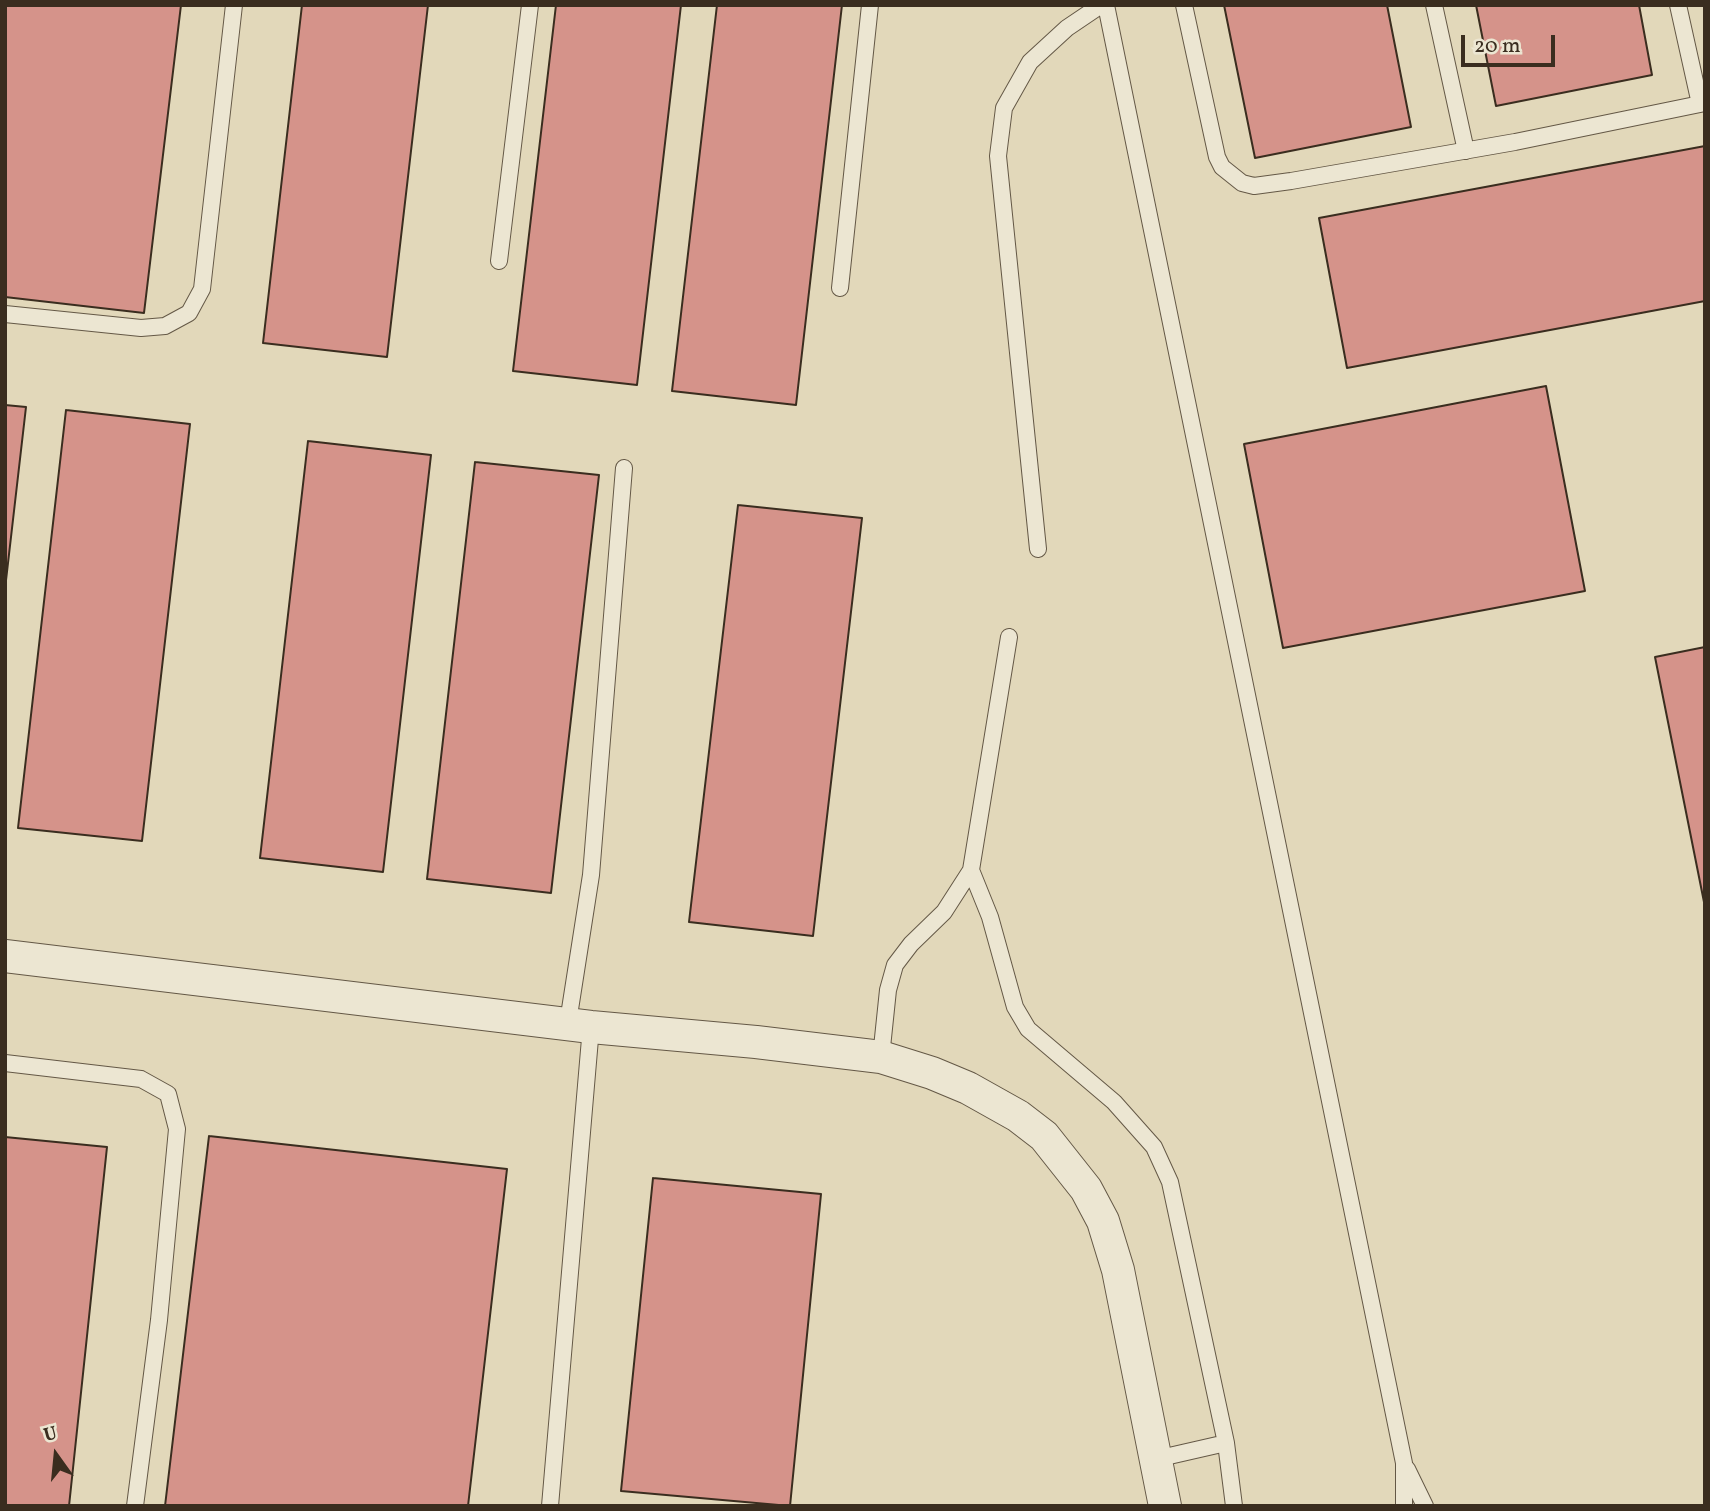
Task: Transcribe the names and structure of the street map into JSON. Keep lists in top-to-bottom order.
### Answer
{
  "scale_bar": "20 m",
  "north": "top"
}
